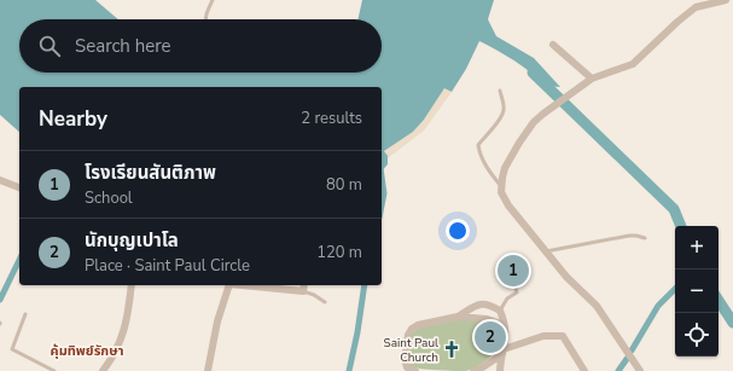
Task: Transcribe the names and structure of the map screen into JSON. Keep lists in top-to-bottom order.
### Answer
{
  "districts": ["คุ้มทิพย์รักษา"],
  "places": {
    "church": ["Saint Paul Church"]
  },
  "page": {
    "search": "Search here",
    "heading": ["Nearby", "2 results"],
    "list": [
      {
        "mark": "1",
        "name": "โรงเรียนสันติภาพ",
        "note": "School",
        "value": "80 m"
      },
      {
        "mark": "2",
        "name": "นักบุญเปาโล",
        "note": "Place · Saint Paul Circle",
        "value": "120 m"
      }
    ],
    "map_buttons": ["+", "−"],
    "pins": ["1", "2"]
  }
}
